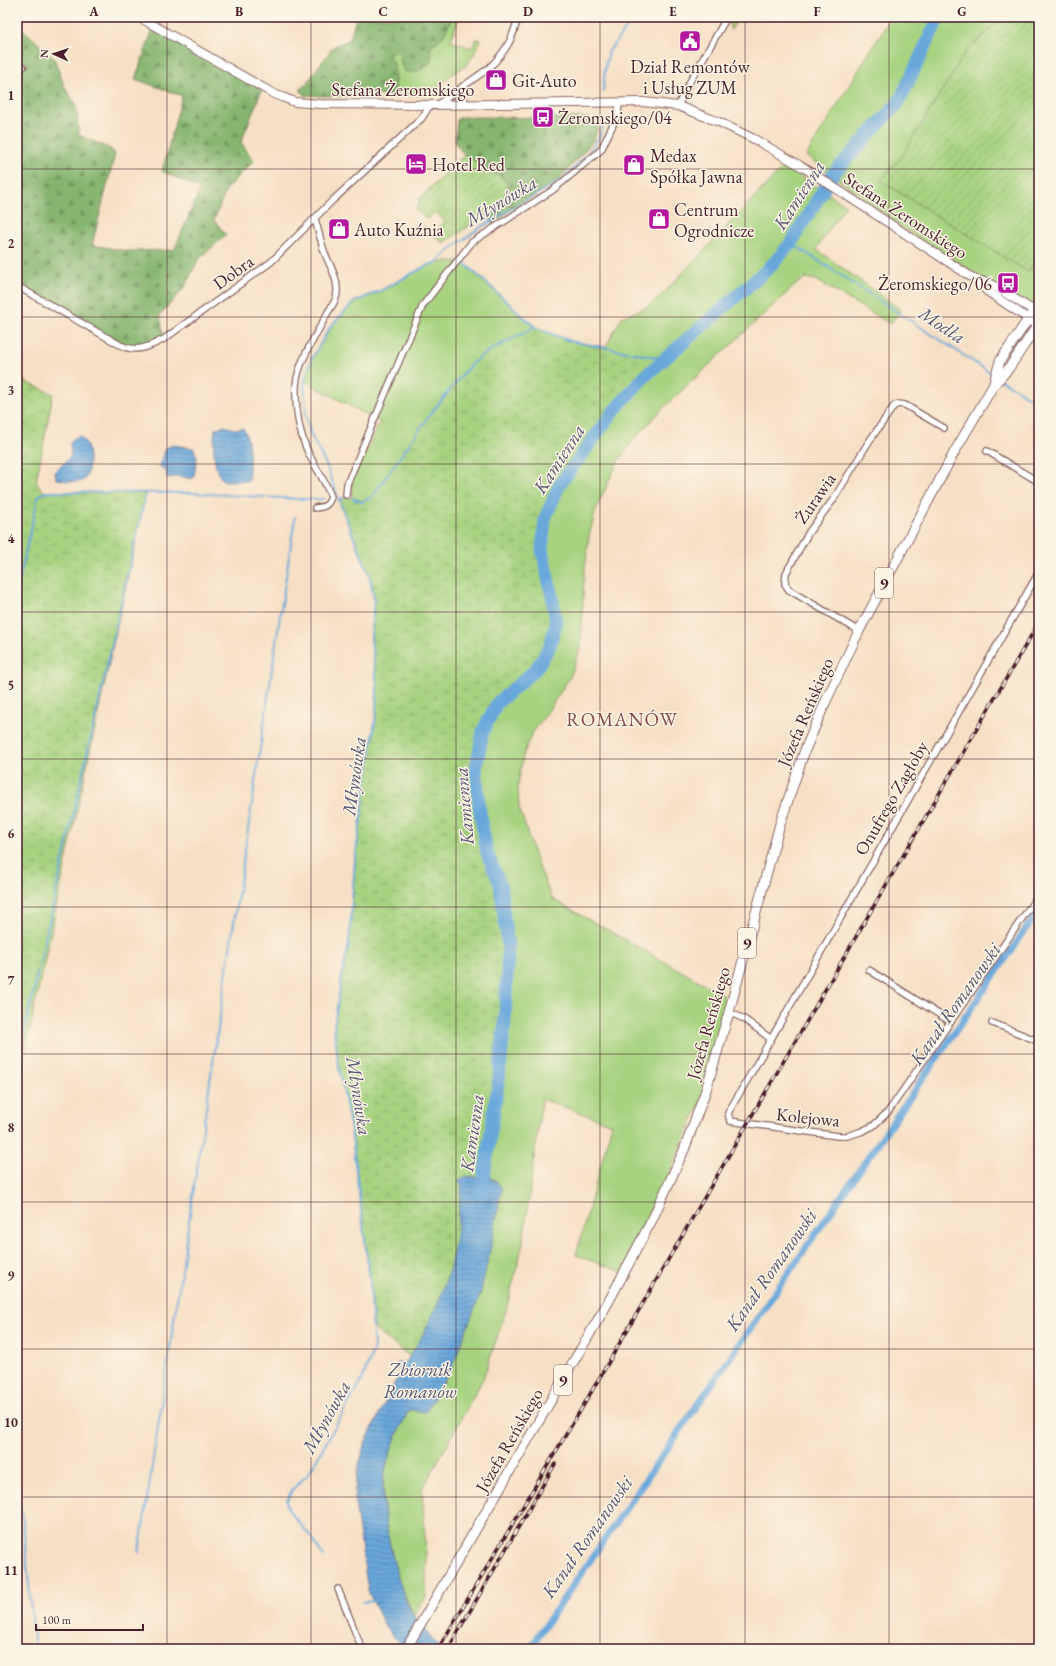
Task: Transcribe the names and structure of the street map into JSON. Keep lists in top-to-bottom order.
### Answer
{
  "streets": {
    "main road": ["9", "Józefa Reńskiego"],
    "street": [
      "Stefana Żeromskiego",
      "Dobra",
      "Żurawia",
      "Onufrego Zagłoby",
      "Kolejowa"
    ]
  },
  "crossings": [
    ["Stefana Żeromskiego", "Dobra"],
    ["Stefana Żeromskiego", "Józefa Reńskiego"],
    ["Żurawia", "Józefa Reńskiego"],
    ["Onufrego Zagłoby", "Kolejowa"]
  ],
  "districts": ["ROMANÓW"],
  "water": [
    "Kamienna",
    "Młynówka",
    "Modła",
    "Kanał Romanowski",
    "Zbiornik Romanów"
  ],
  "places": {
    "public building": ["Dział Remontów i Usług ZUM"],
    "shop": [
      "Git-Auto",
      "Medax Spółka Jawna",
      "Centrum Ogrodnicze",
      "Auto Kuźnia"
    ],
    "bus stop": ["Żeromskiego/04", "Żeromskiego/06"],
    "hotel": ["Hotel Red"]
  },
  "scale_bar": "100 m",
  "north": "left",
  "grid": {
    "columns": [
      "A",
      "B",
      "C",
      "D",
      "E",
      "F",
      "G"
    ],
    "rows": [
      "1",
      "2",
      "3",
      "4",
      "5",
      "6",
      "7",
      "8",
      "9",
      "10",
      "11"
    ]
  }
}
